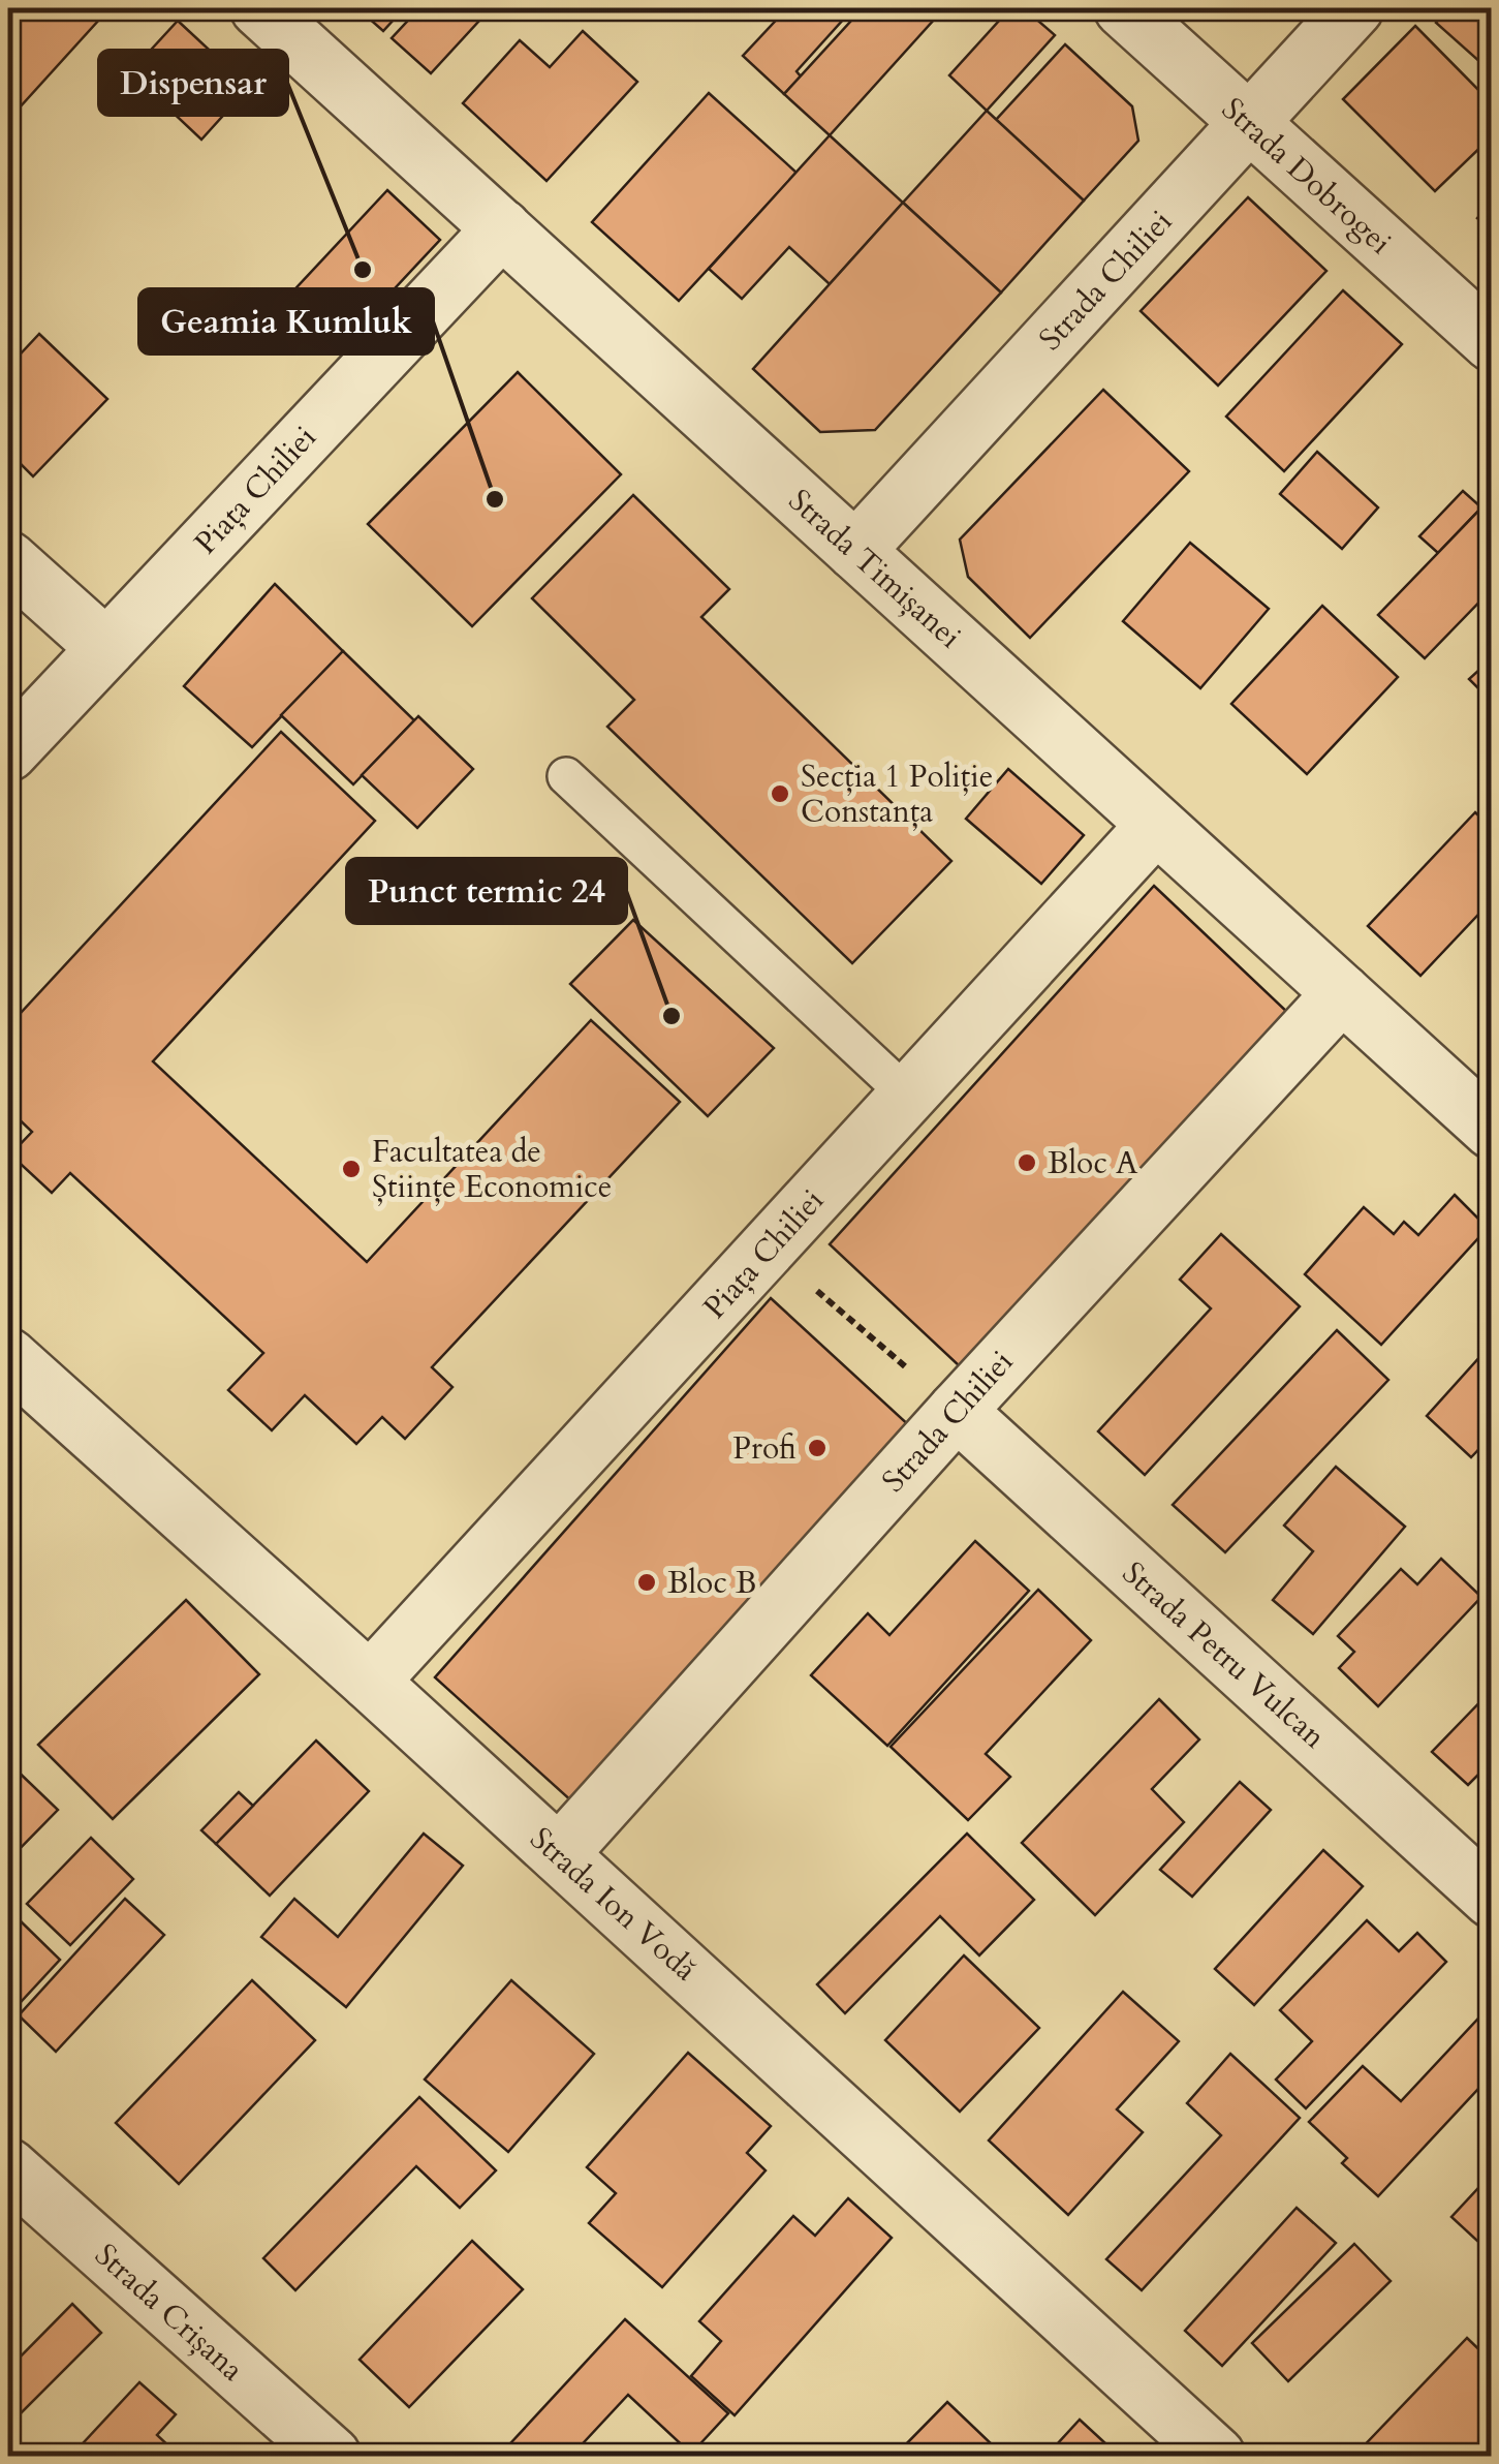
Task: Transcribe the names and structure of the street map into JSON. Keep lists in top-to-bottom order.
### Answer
{
  "streets": {
    "street": [
      "Strada Dobrogei",
      "Strada Chiliei",
      "Piața Chiliei",
      "Strada Timișanei",
      "Strada Petru Vulcan",
      "Strada Ion Vodă",
      "Strada Crișana"
    ]
  },
  "crossings": [
    ["Strada Dobrogei", "Strada Chiliei"],
    ["Strada Chiliei", "Strada Timișanei"],
    ["Strada Chiliei", "Strada Petru Vulcan"],
    ["Strada Chiliei", "Strada Ion Vodă"],
    ["Piața Chiliei", "Strada Timișanei"],
    ["Piața Chiliei", "Strada Ion Vodă"]
  ],
  "places": [
    "Dispensar",
    "Geamia Kumluk",
    "Secția 1 Poliție Constanța",
    "Punct termic 24",
    "Bloc A",
    "Facultatea de Științe Economice",
    "Profi",
    "Bloc B"
  ]
}
